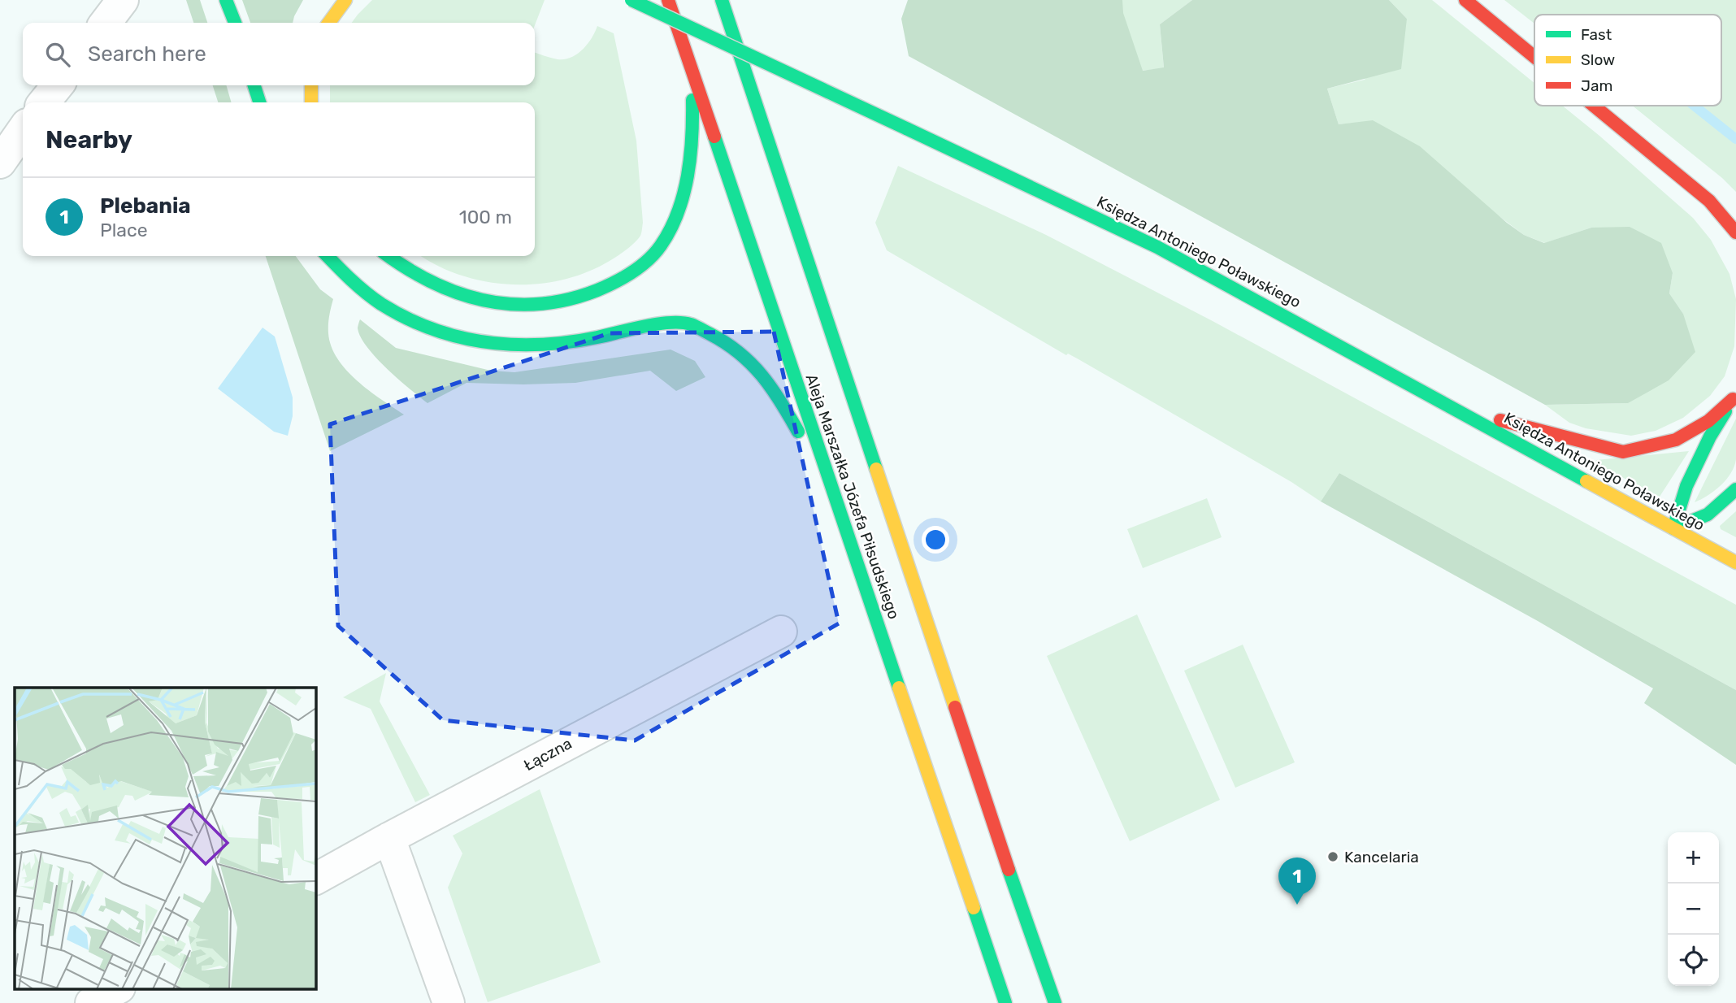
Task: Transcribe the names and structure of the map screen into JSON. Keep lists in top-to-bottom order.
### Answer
{
  "streets": {
    "main road": ["Księdza Antoniego Poławskiego", "Aleja Marszałka Józefa Piłsudskiego"],
    "street": ["Łączna"]
  },
  "places": ["Kancelaria"],
  "legend": ["Fast", "Slow", "Jam"],
  "page": {
    "search": "Search here",
    "heading": "Nearby",
    "list": [
      {
        "mark": "1",
        "name": "Plebania",
        "note": "Place",
        "value": "100 m"
      }
    ],
    "map_buttons": ["+", "−"],
    "pins": "1"
  }
}
